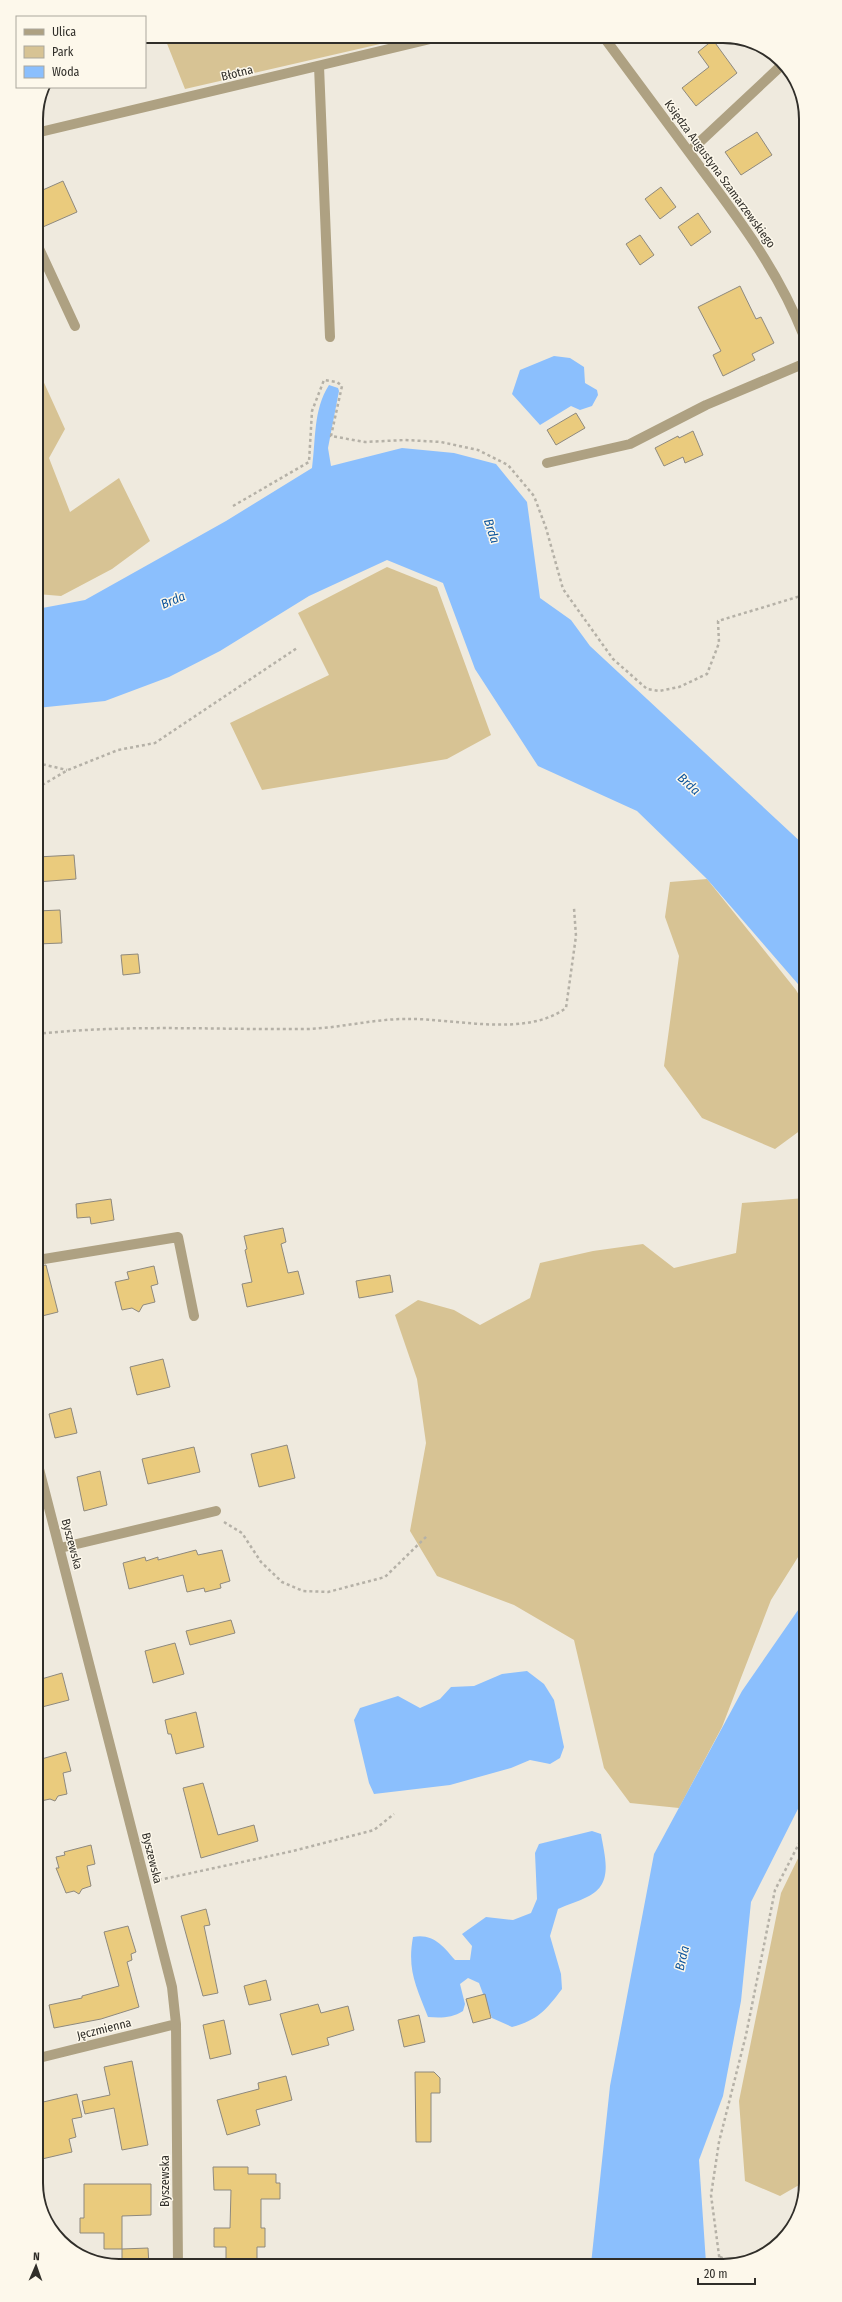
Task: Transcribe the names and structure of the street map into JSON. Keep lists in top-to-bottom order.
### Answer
{
  "streets": {
    "street": [
      "Błotna",
      "Księdza Augustyna Szamarzewskiego",
      "Byszewska",
      "Jęczmienna"
    ]
  },
  "crossings": [
    ["Byszewska", "Jęczmienna"]
  ],
  "water": ["Brda"],
  "legend": ["Ulica", "Park", "Woda"],
  "scale_bar": "20 m",
  "north": "top"
}
